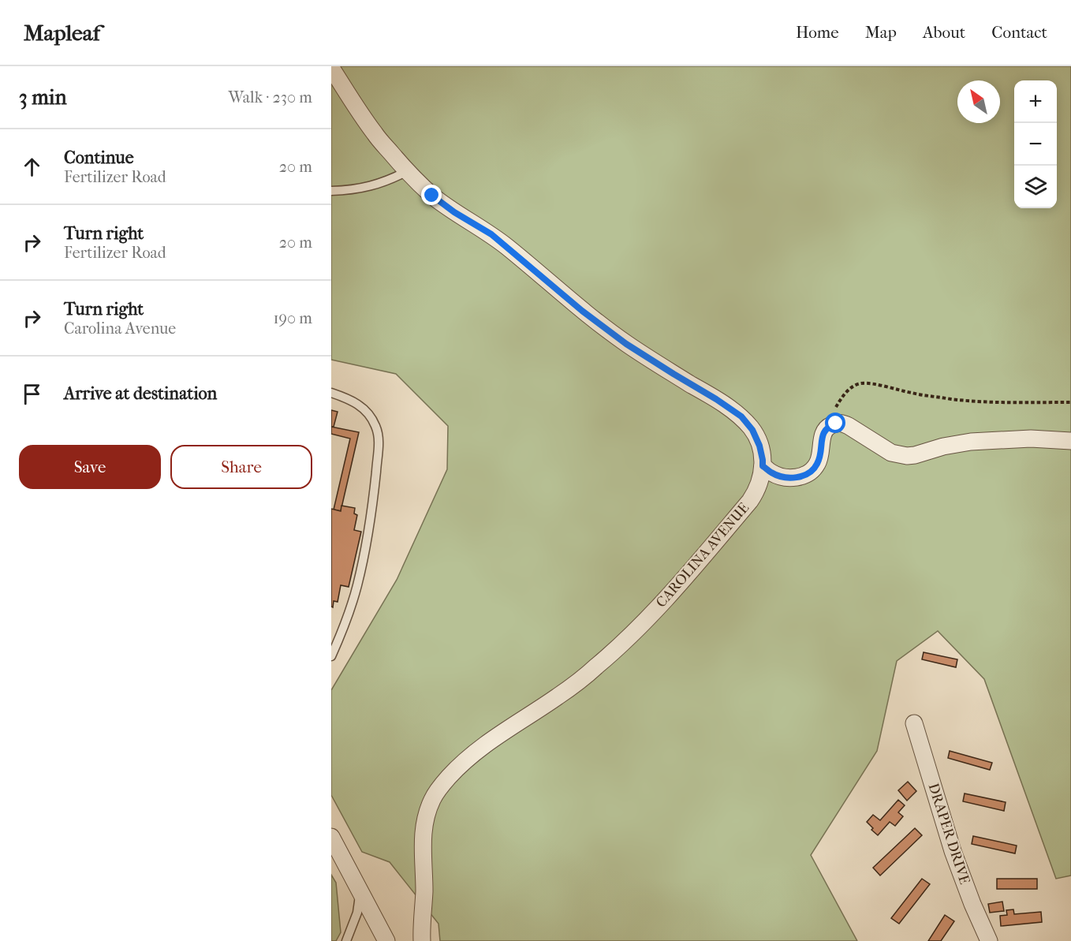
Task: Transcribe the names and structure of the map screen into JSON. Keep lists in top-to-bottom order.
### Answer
{
  "streets": {
    "street": ["CAROLINA AVENUE", "DRAPER DRIVE"]
  },
  "north": "top left",
  "page": {
    "header": "Mapleaf",
    "nav": [
      "Home",
      "Map",
      "About",
      "Contact"
    ],
    "heading": ["3 min", "Walk · 230 m"],
    "map_buttons": ["+", "−"],
    "list": [
      ["Continue", "Fertilizer Road", "20 m"],
      ["Turn right", "Fertilizer Road", "20 m"],
      ["Turn right", "Carolina Avenue", "190 m"],
      "Arrive at destination"
    ],
    "buttons": ["Save", "Share"]
  }
}
